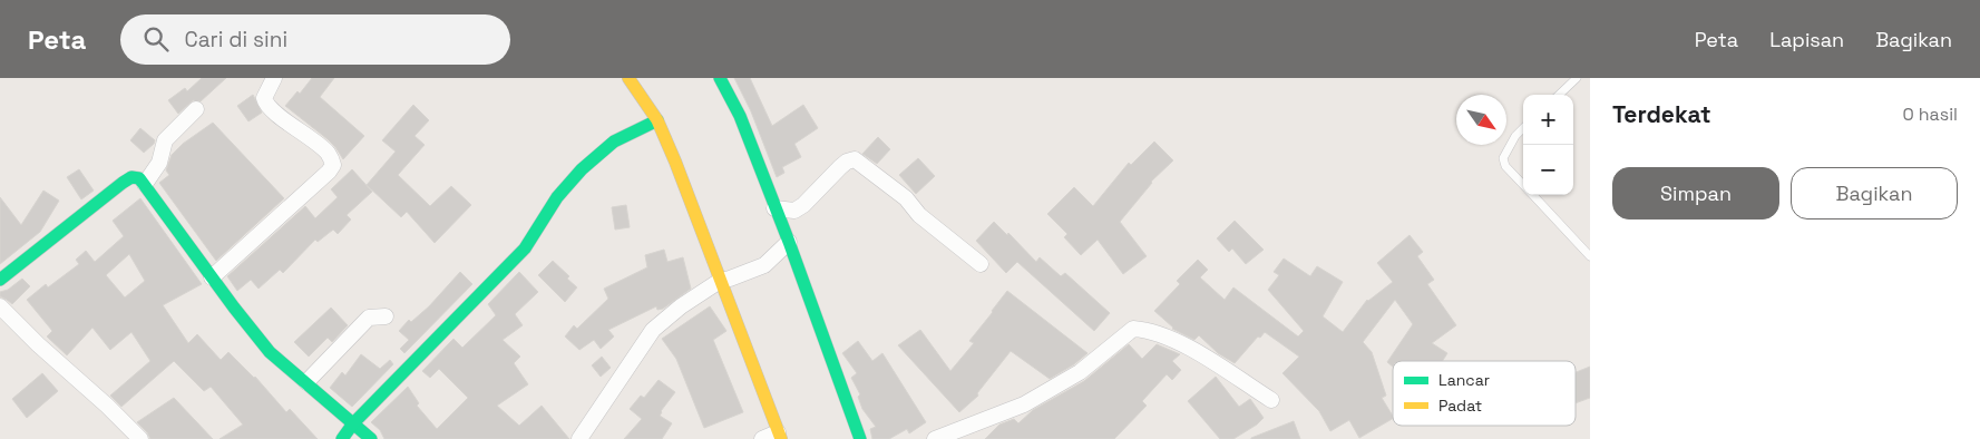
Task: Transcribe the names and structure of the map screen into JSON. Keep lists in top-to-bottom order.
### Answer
{
  "legend": ["Lancar", "Padat"],
  "north": "bottom right",
  "page": {
    "header": "Peta",
    "search": "Cari di sini",
    "nav": ["Peta", "Lapisan", "Bagikan"],
    "heading": ["Terdekat", "0 hasil"],
    "map_buttons": ["+", "−"],
    "buttons": ["Simpan", "Bagikan"]
  }
}
